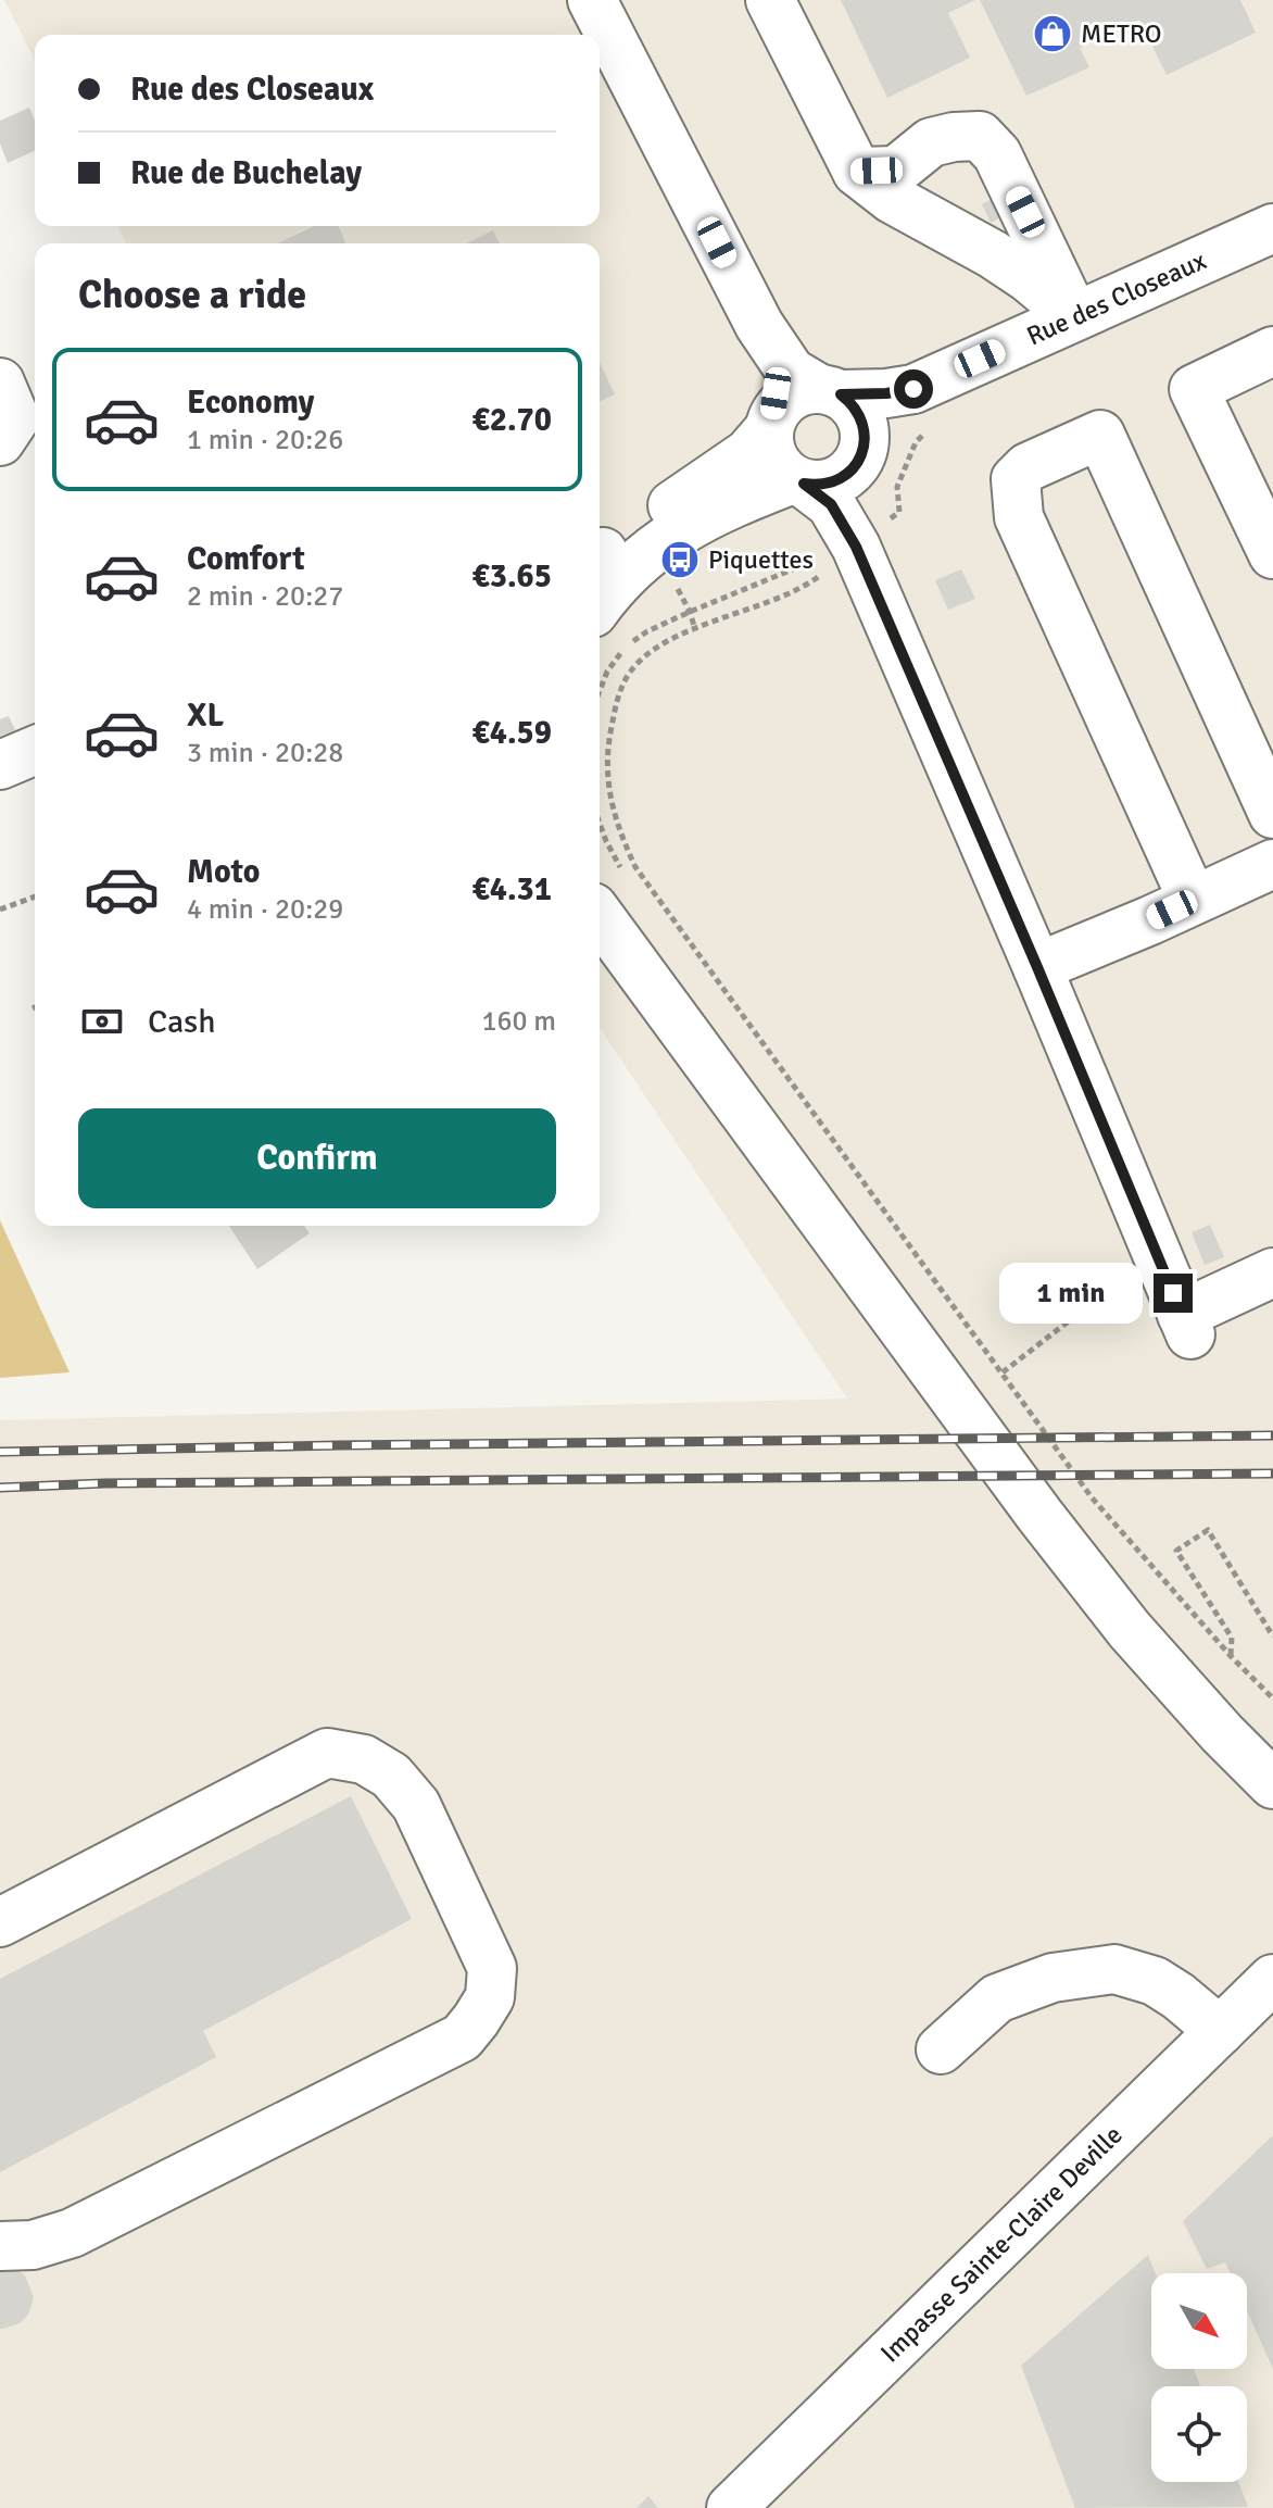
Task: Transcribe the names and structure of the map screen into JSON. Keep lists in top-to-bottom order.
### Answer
{
  "streets": {
    "street": ["Rue des Closeaux", "Impasse Sainte-Claire Deville"]
  },
  "places": {
    "shop": ["METRO"],
    "bus stop": ["Piquettes"]
  },
  "north": "bottom right",
  "page": {
    "banner": ["Rue des Closeaux", "Rue de Buchelay"],
    "heading": "Choose a ride",
    "list": [
      {
        "name": "Economy",
        "note": "1 min · 20:26",
        "value": "€2.70"
      },
      {
        "name": "Comfort",
        "note": "2 min · 20:27",
        "value": "€3.65"
      },
      {
        "name": "XL",
        "note": "3 min · 20:28",
        "value": "€4.59"
      },
      {
        "name": "Moto",
        "note": "4 min · 20:29",
        "value": "€4.31"
      }
    ],
    "pay": ["Cash", "160 m"],
    "buttons": "Confirm",
    "bubble": "1 min"
  }
}
